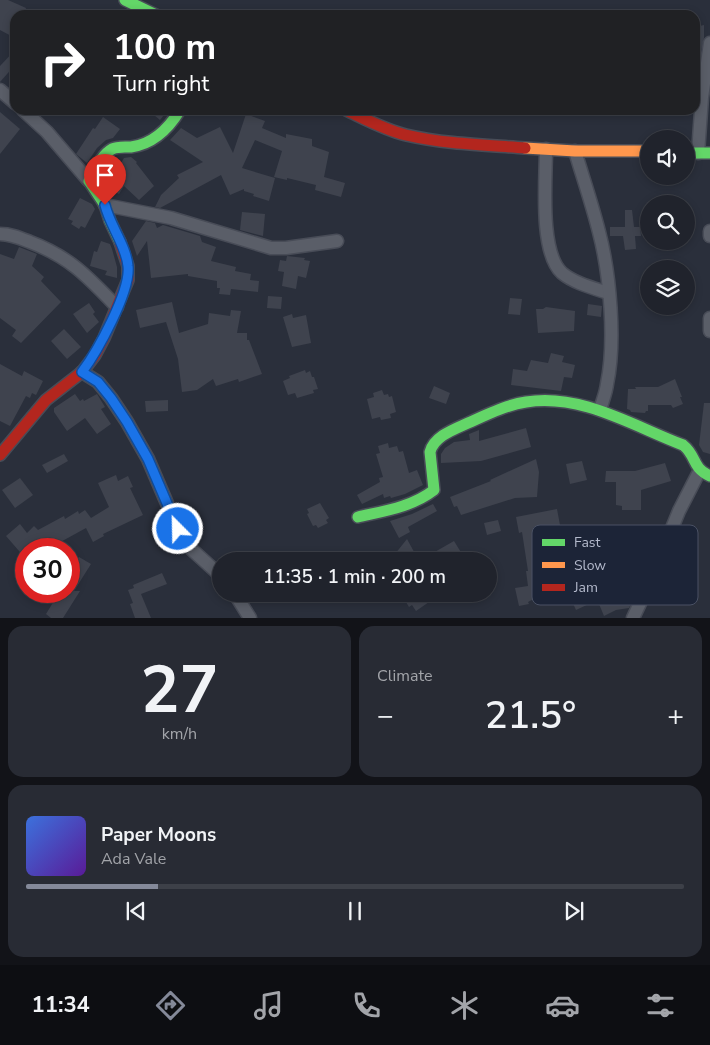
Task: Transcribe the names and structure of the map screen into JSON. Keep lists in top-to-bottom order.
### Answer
{
  "legend": ["Fast", "Slow", "Jam"],
  "page": {
    "turn": ["100 m", "Turn right"],
    "limit": "30",
    "trip": "11:35 · 1 min · 200 m",
    "tile": [
      ["27", "km/h"],
      "Climate"
    ],
    "heat": ["−", "21.5°", "+"],
    "song": ["Paper Moons", "Ada Vale"],
    "tabs": "11:34"
  }
}
